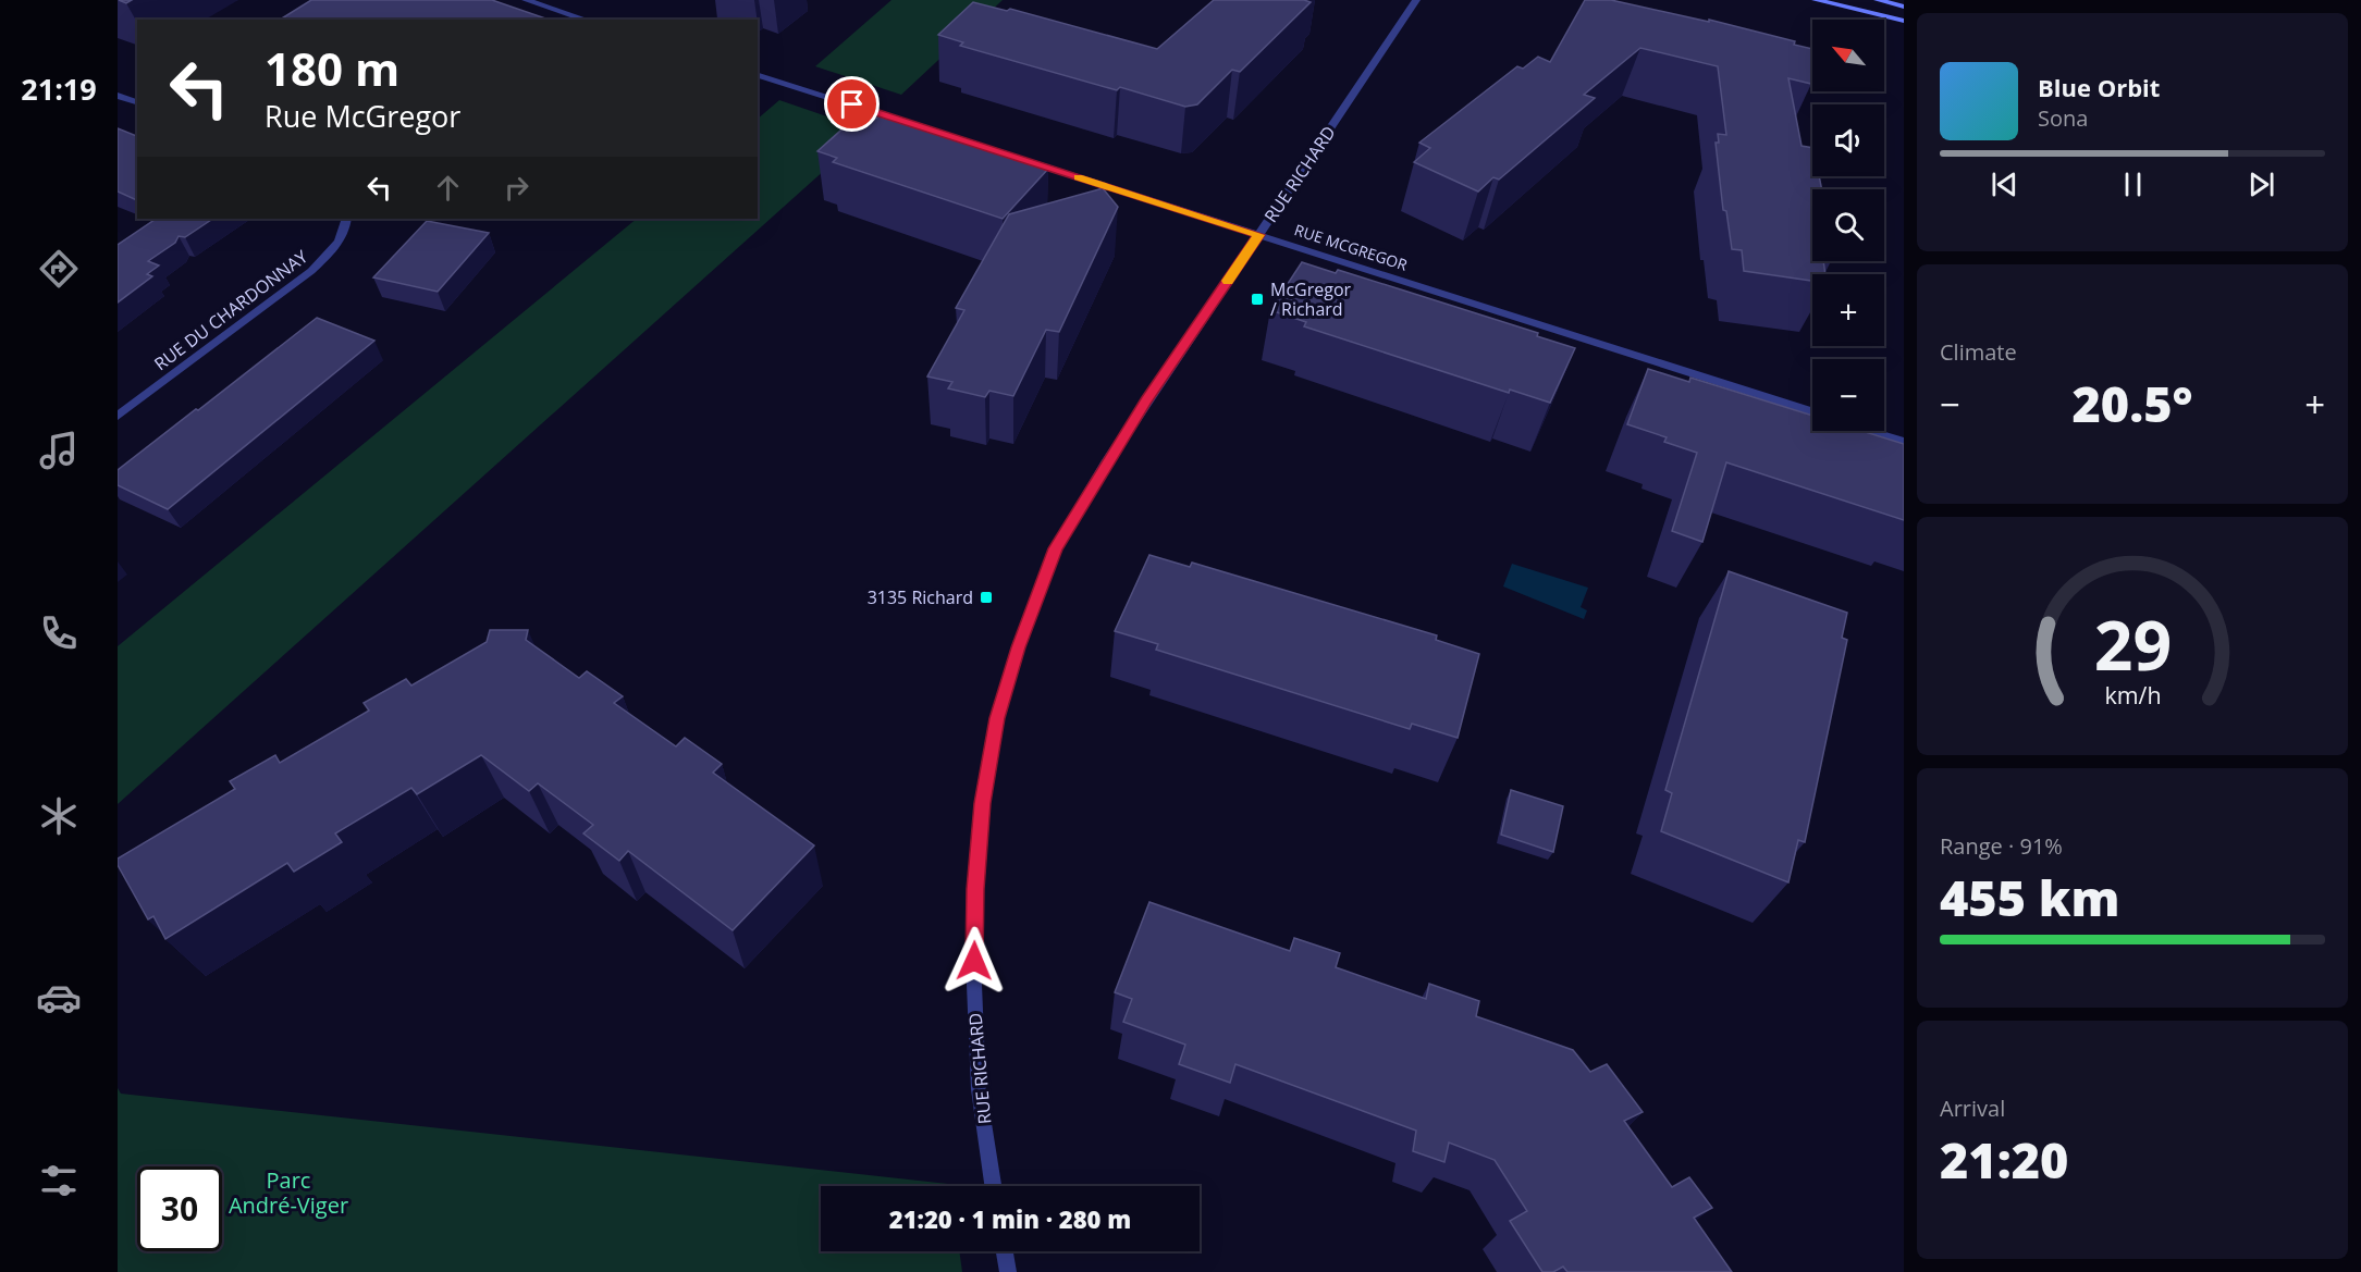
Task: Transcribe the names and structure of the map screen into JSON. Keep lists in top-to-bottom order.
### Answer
{
  "streets": {
    "street": ["RUE RICHARD", "RUE MCGREGOR", "RUE DU CHARDONNAY"]
  },
  "crossings": [
    ["RUE RICHARD", "RUE MCGREGOR"]
  ],
  "parks": ["Parc André-Viger"],
  "places": {
    "transit": ["McGregor / Richard", "3135 Richard"]
  },
  "north": "top left",
  "page": {
    "tabs": "21:19",
    "map_buttons": ["+", "−"],
    "turn": ["180 m", "Rue McGregor"],
    "song": ["Blue Orbit", "Sona"],
    "tile": [
      "Climate",
      ["Range · 91%", "455 km"],
      ["Arrival", "21:20"]
    ],
    "heat": ["−", "20.5°", "+"],
    "limit": "30",
    "trip": "21:20 · 1 min · 280 m",
    "gauge": ["29", "km/h"]
  }
}
